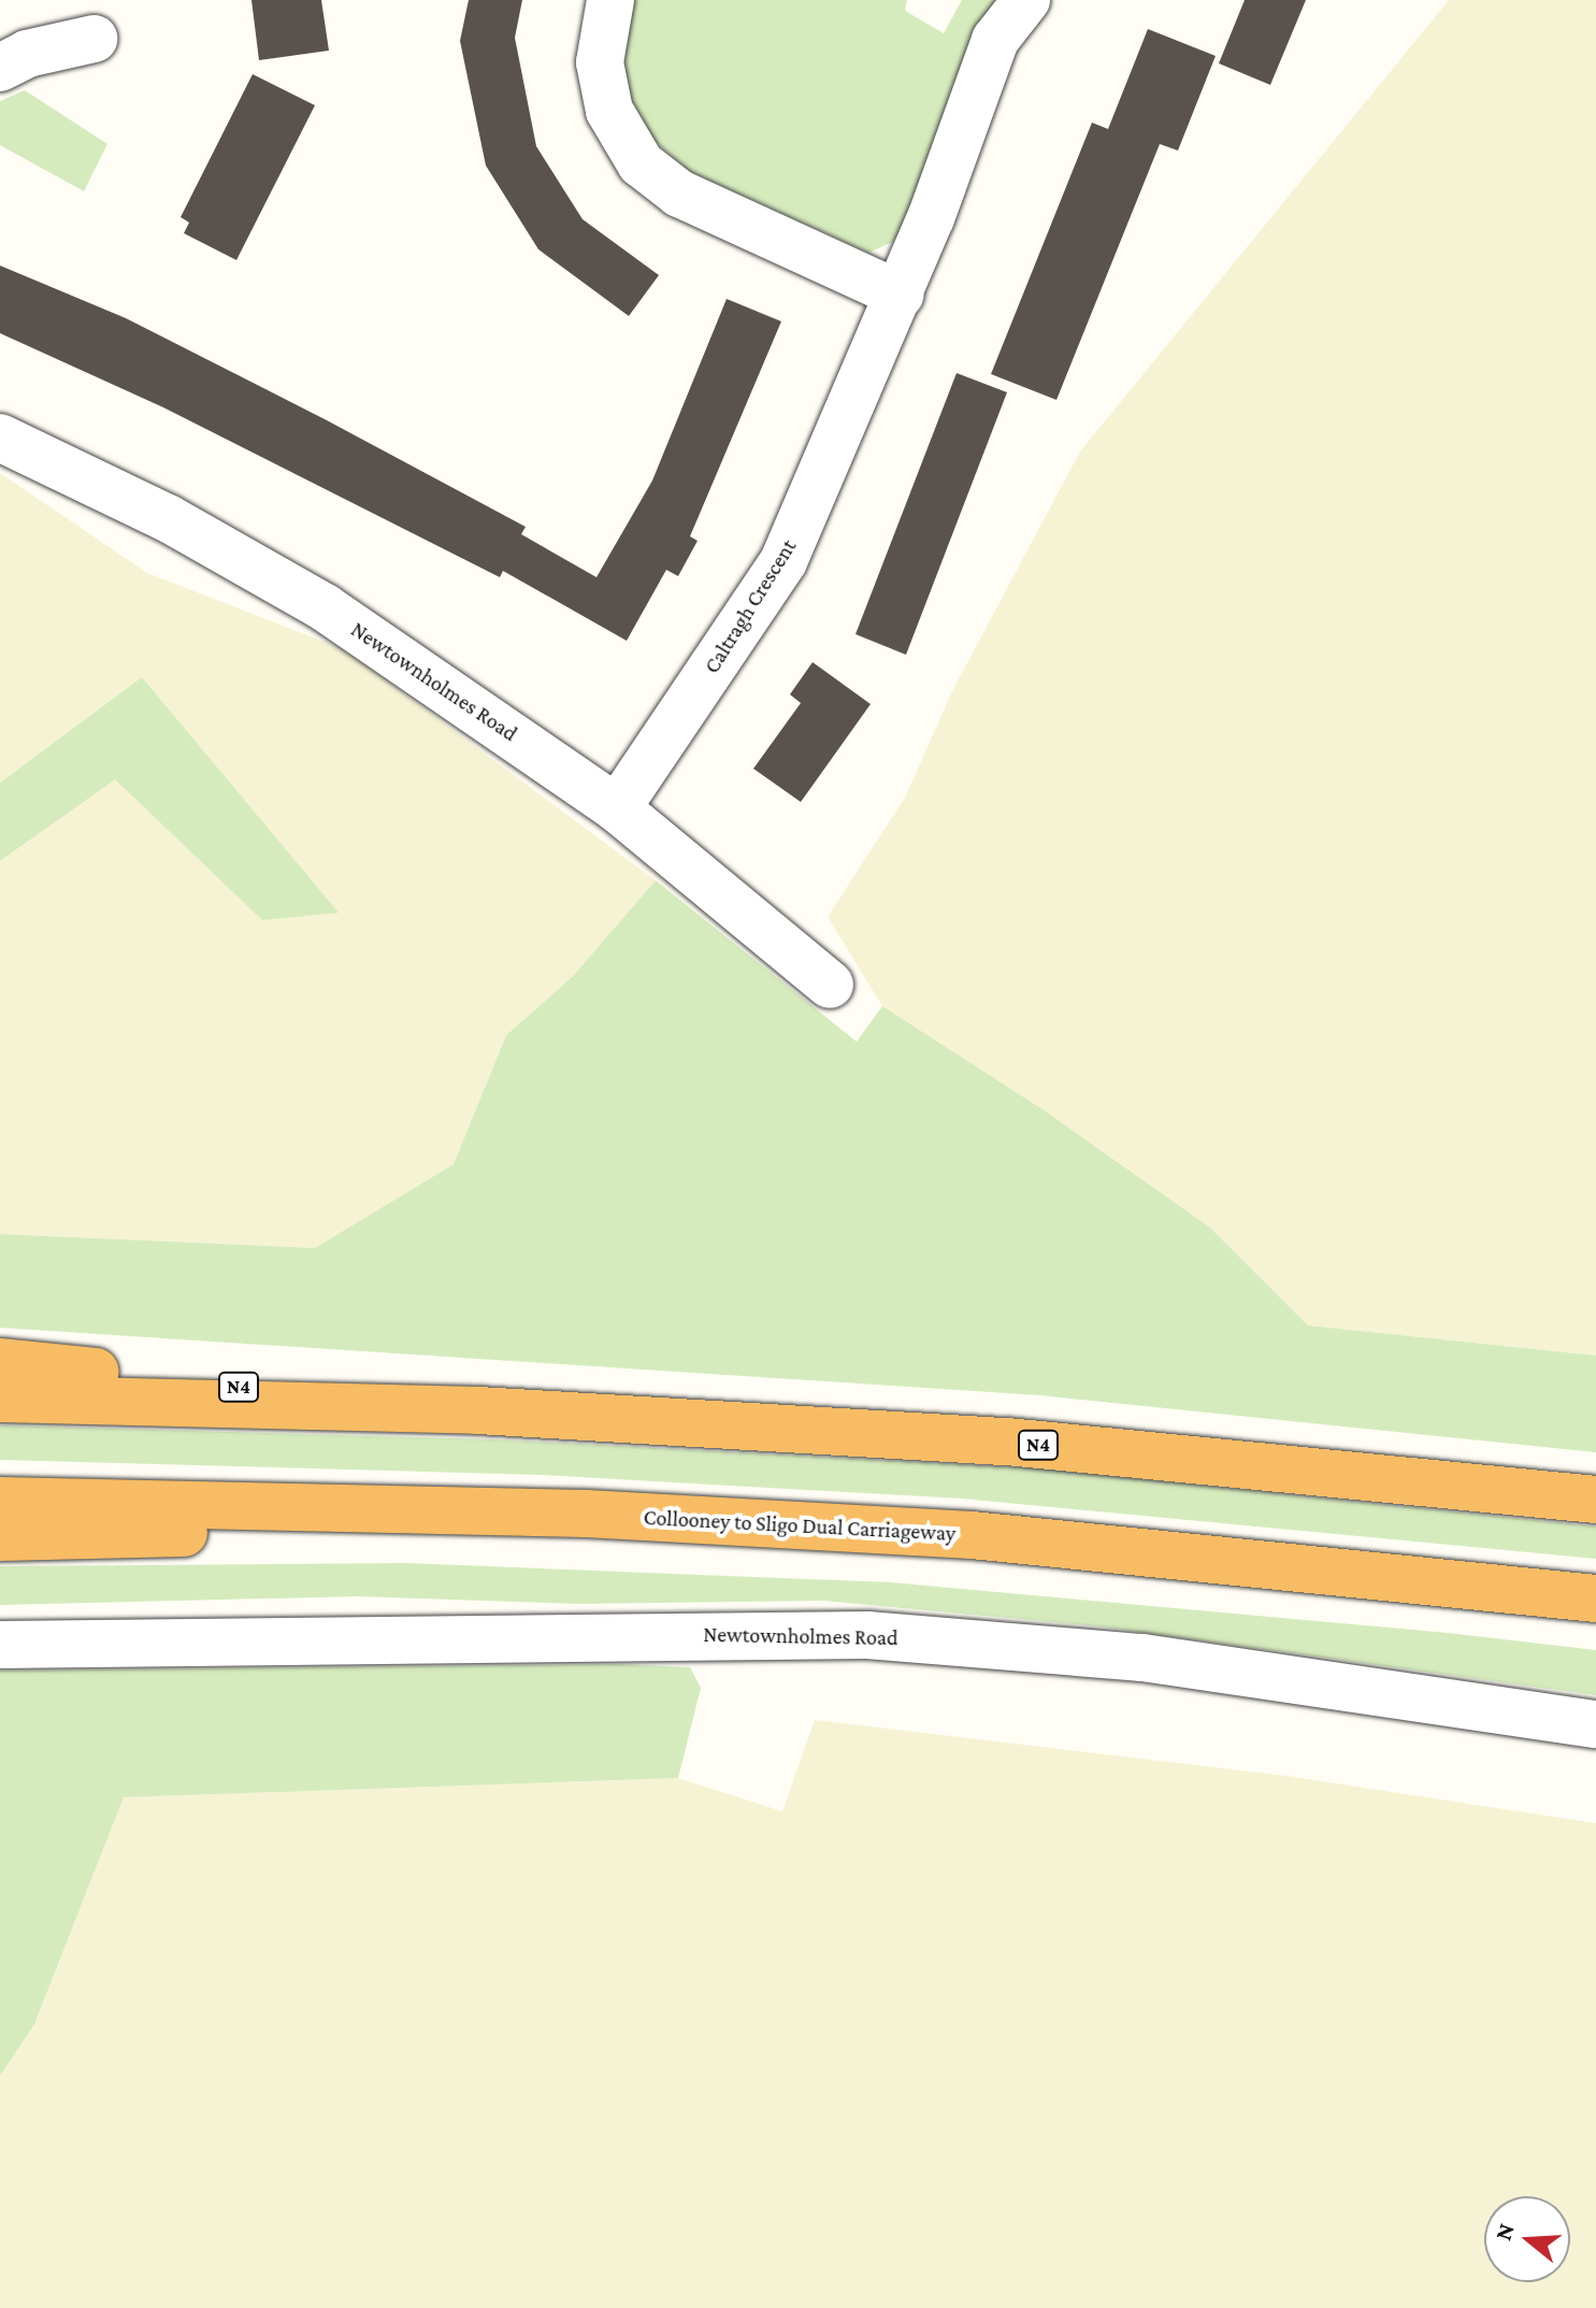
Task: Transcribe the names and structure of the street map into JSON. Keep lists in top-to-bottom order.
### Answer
{
  "streets": {
    "highway": ["N4", "Collooney to Sligo Dual Carriageway"],
    "street": ["Caltragh Crescent", "Newtownholmes Road"]
  },
  "crossings": [
    ["Caltragh Crescent", "Newtownholmes Road"]
  ],
  "north": "left"
}
